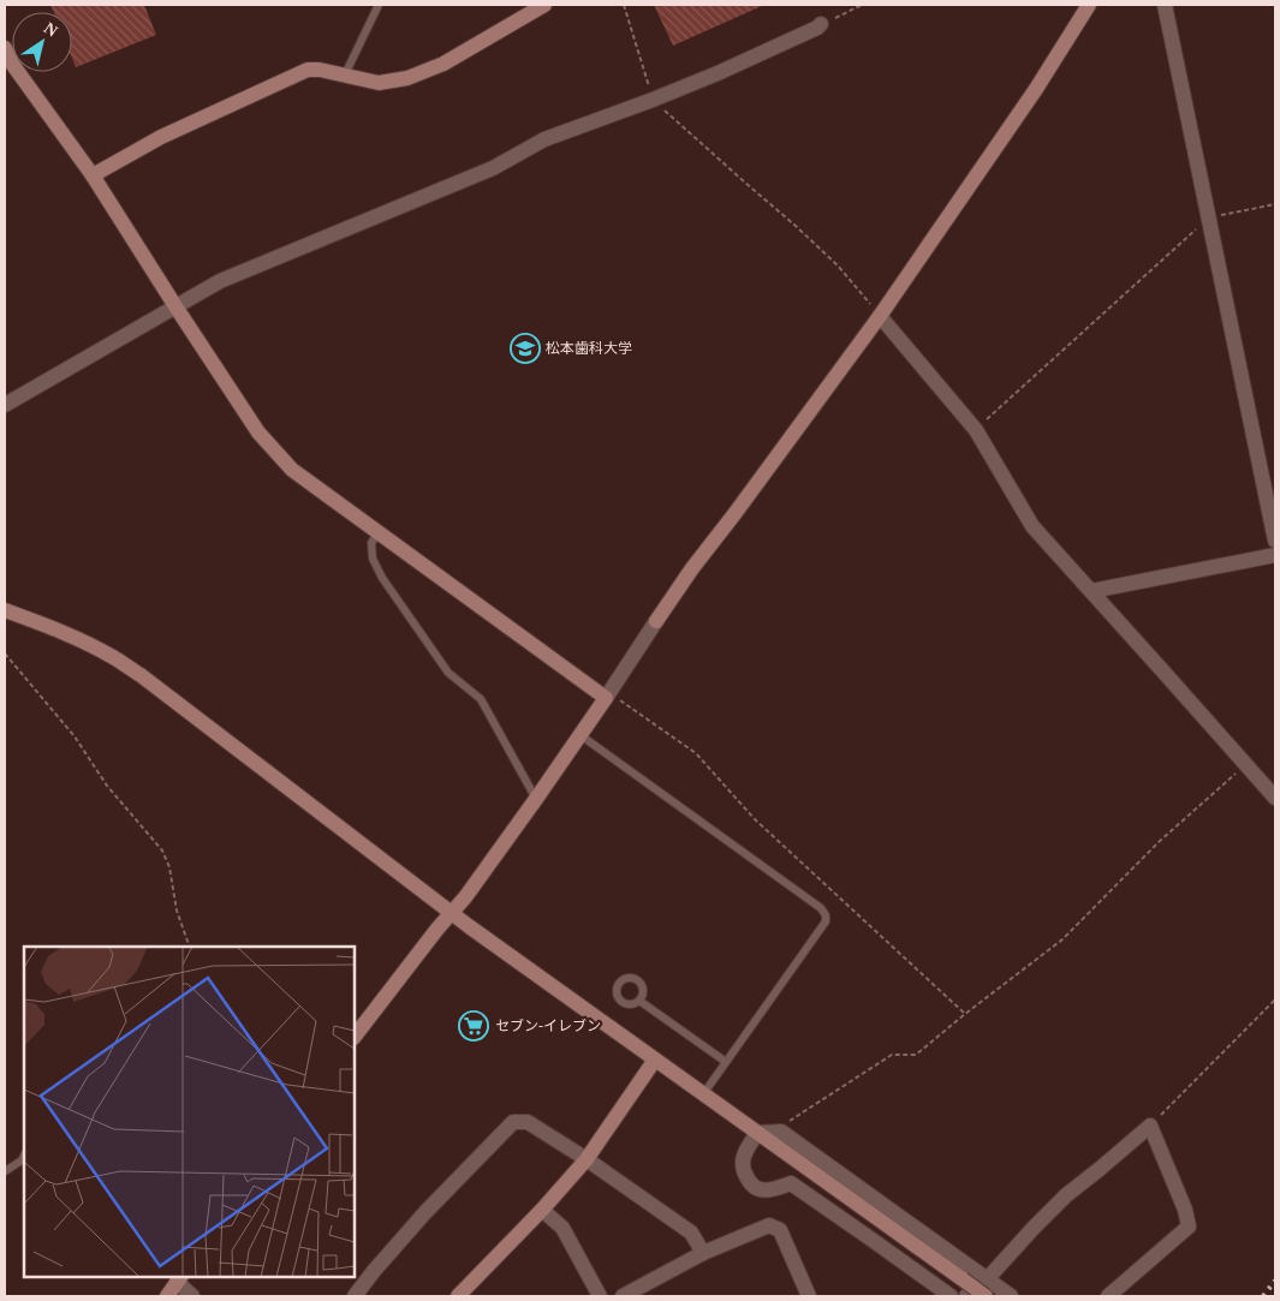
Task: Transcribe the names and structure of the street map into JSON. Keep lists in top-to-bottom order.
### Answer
{
  "places": {
    "school or university": ["松本歯科大学"],
    "supermarket": ["セブン-イレブン"]
  },
  "north": "top right"
}
